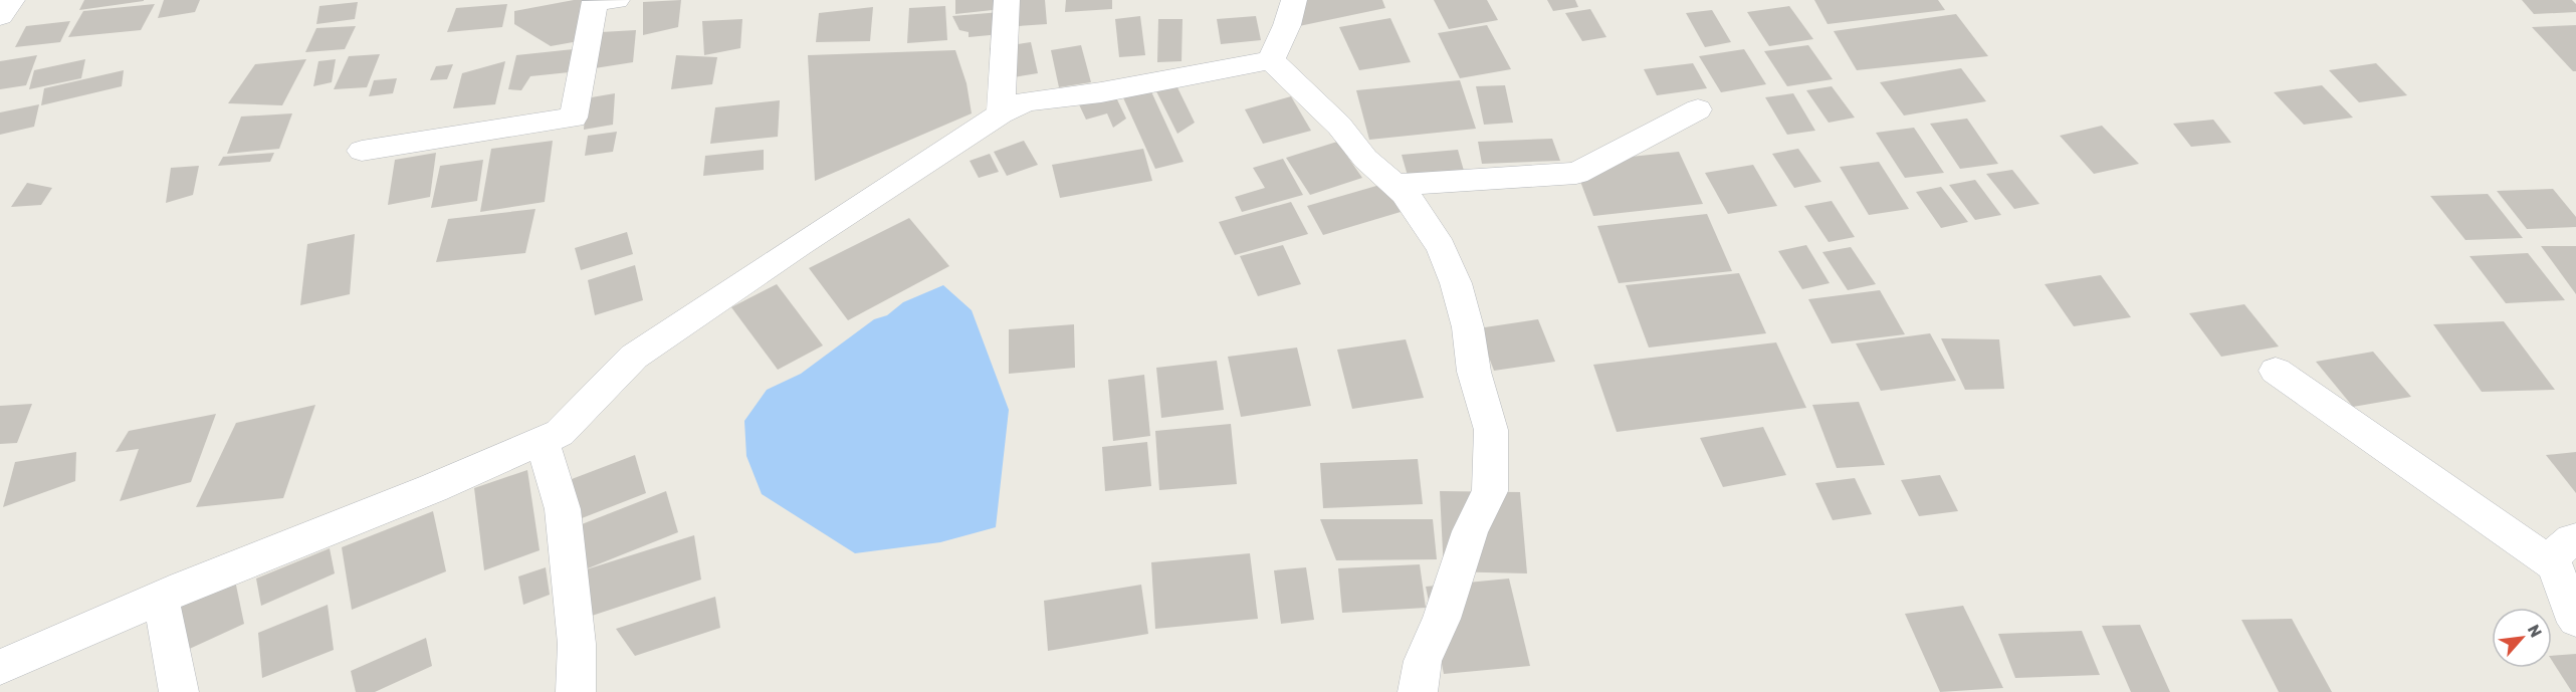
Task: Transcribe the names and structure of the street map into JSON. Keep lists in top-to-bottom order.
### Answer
{
  "north": "top right"
}
